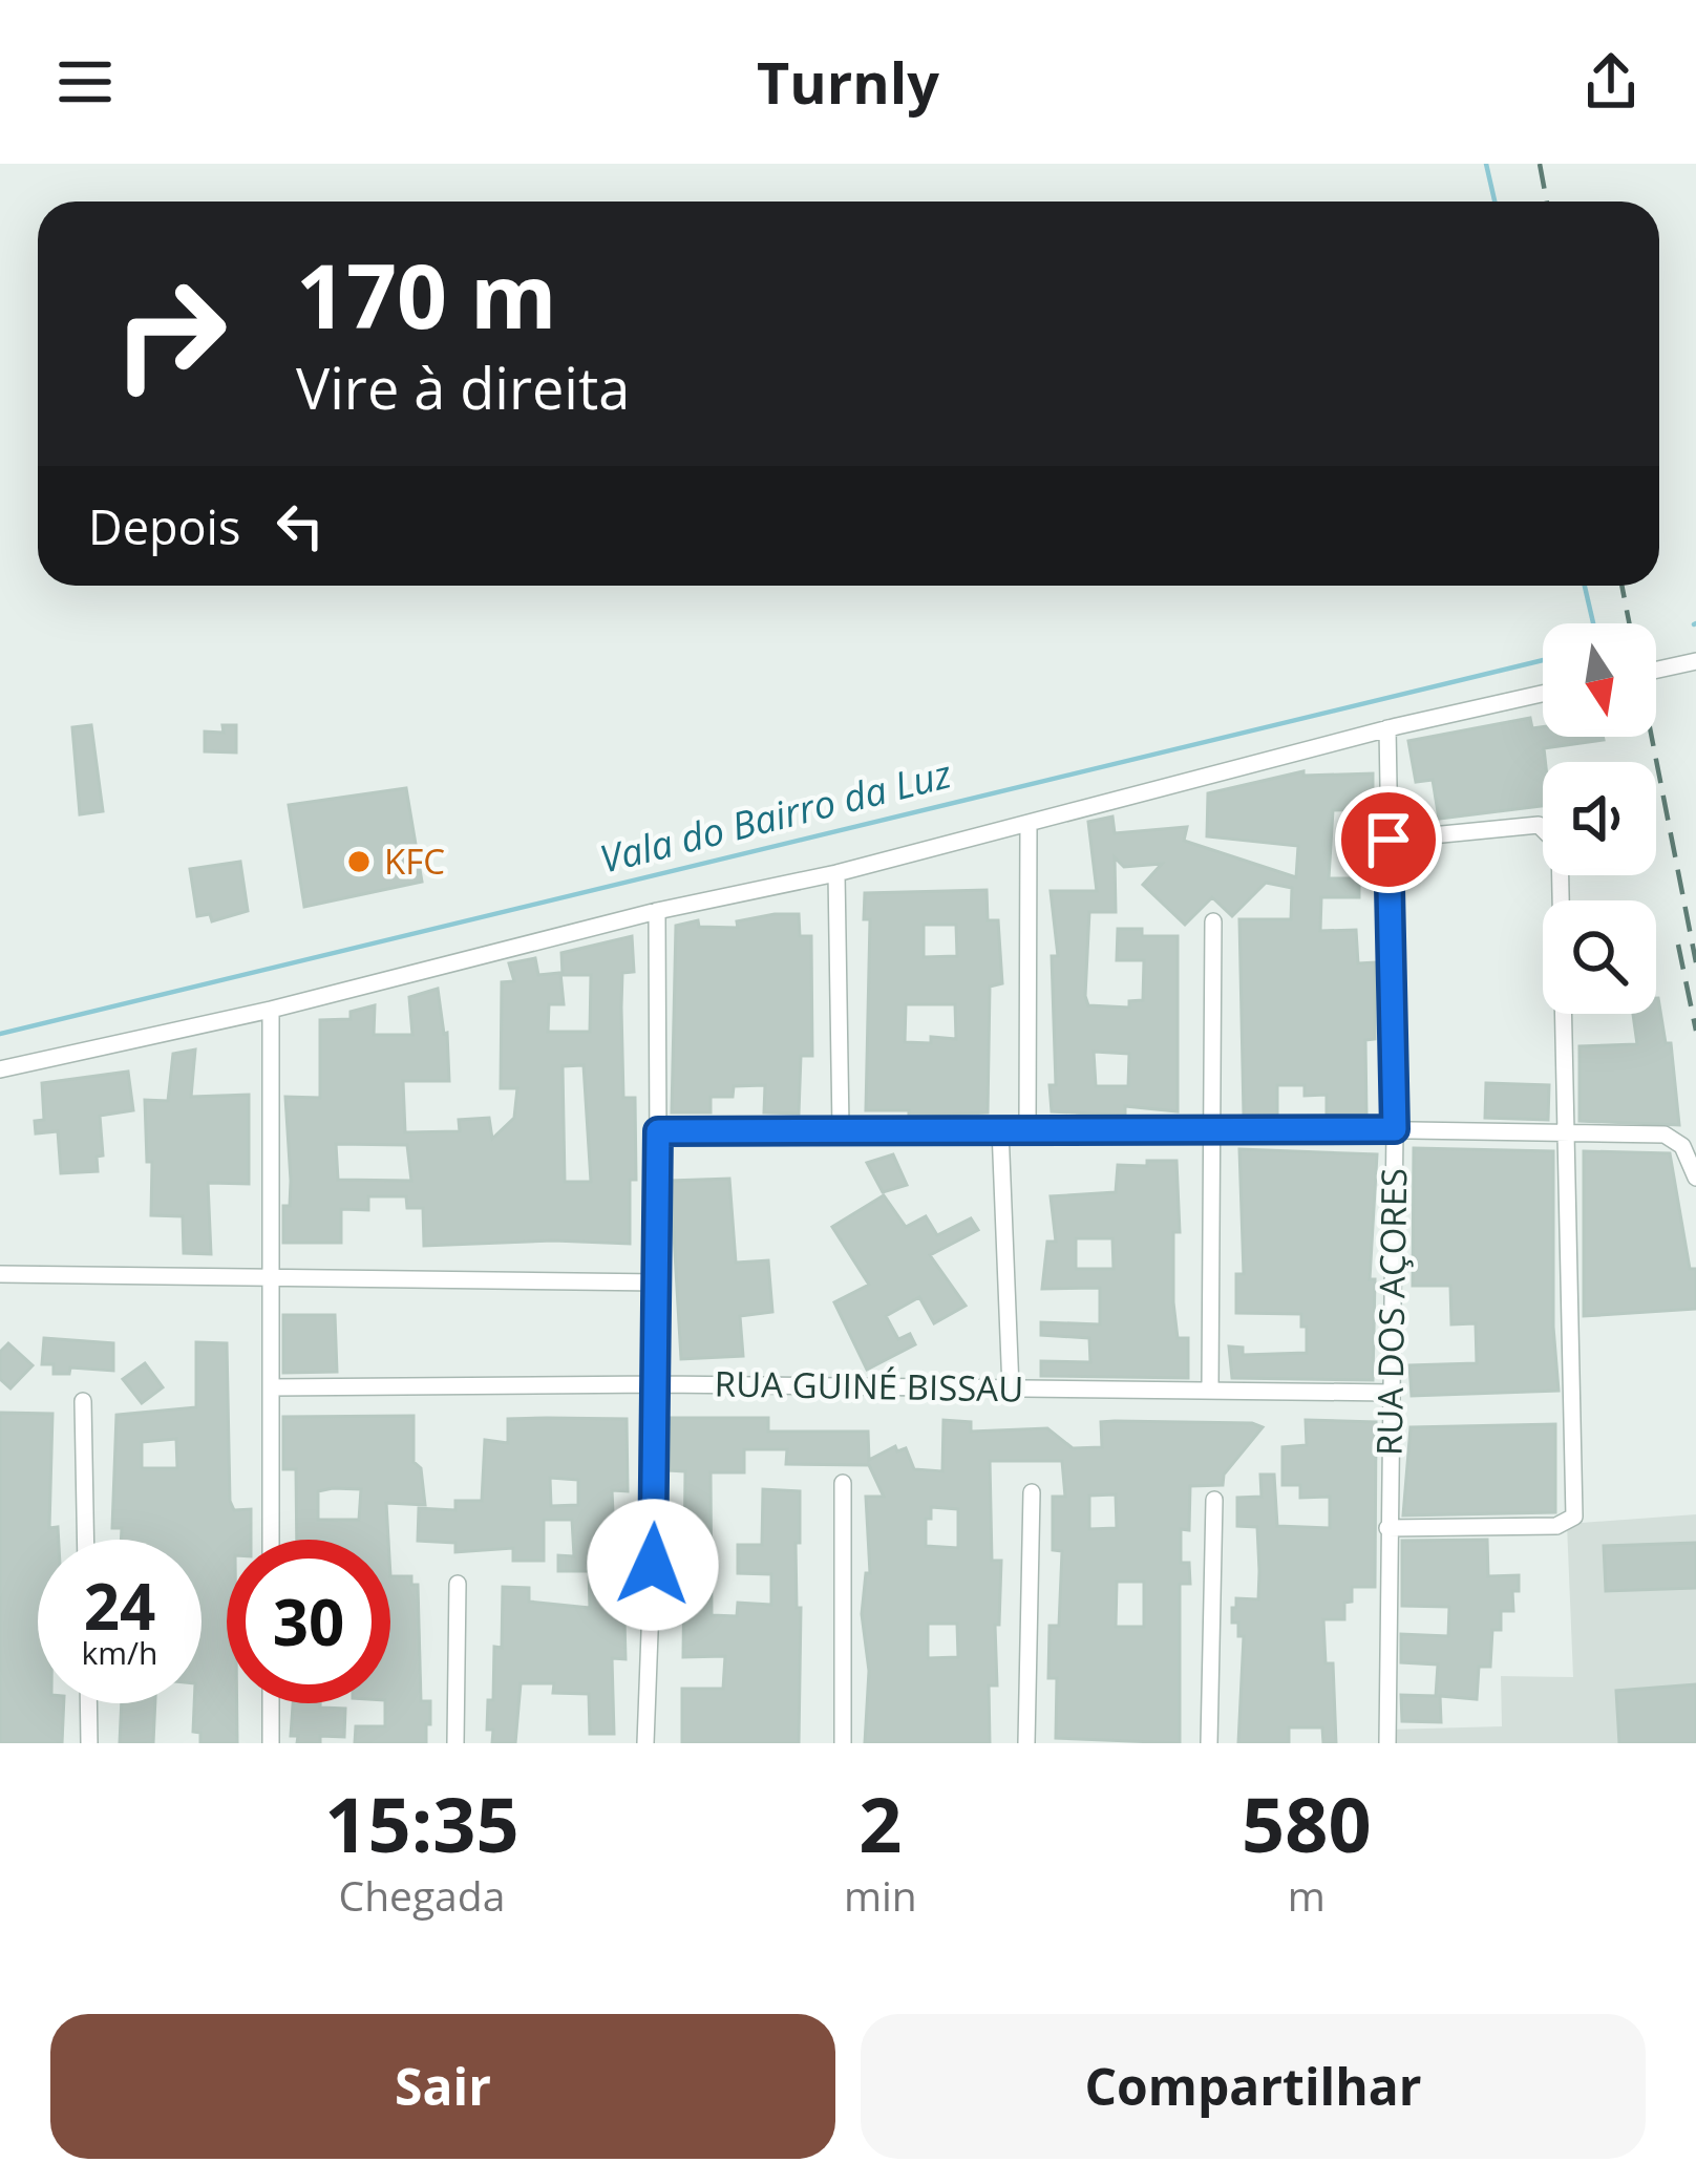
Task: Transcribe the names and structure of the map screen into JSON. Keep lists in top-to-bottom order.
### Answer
{
  "streets": {
    "street": ["RUA DOS AÇORES", "RUA GUINÉ BISSAU"]
  },
  "crossings": [
    ["RUA DOS AÇORES", "RUA GUINÉ BISSAU"]
  ],
  "water": ["Vala do Bairro da Luz"],
  "places": ["KFC"],
  "north": "bottom",
  "page": {
    "header": "Turnly",
    "turn": ["170 m", "Vire à direita"],
    "then": "Depois",
    "speed": "24 km/h",
    "limit": "30",
    "eta": [
      "15:35",
      "Chegada",
      "2",
      "min",
      "580",
      "m"
    ],
    "buttons": ["Sair", "Compartilhar"]
  }
}
